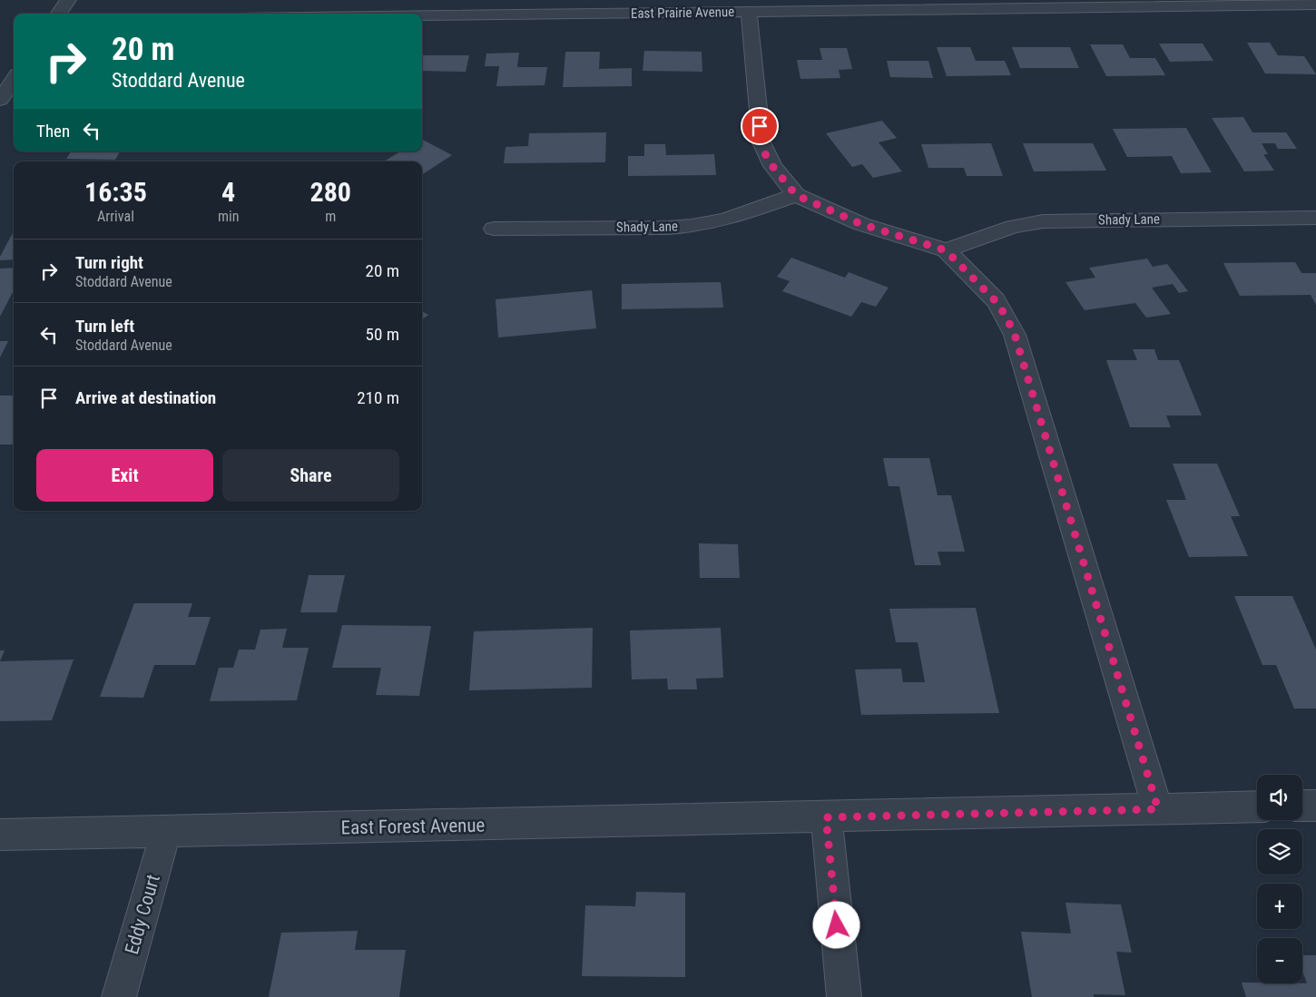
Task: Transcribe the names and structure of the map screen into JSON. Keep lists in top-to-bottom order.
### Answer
{
  "streets": {
    "street": [
      "East Prairie Avenue",
      "Shady Lane",
      "East Forest Avenue",
      "Eddy Court"
    ]
  },
  "crossings": [
    ["East Forest Avenue", "Eddy Court"]
  ],
  "page": {
    "turn": ["20 m", "Stoddard Avenue"],
    "then": "Then",
    "eta": [
      "16:35",
      "Arrival",
      "4",
      "min",
      "280",
      "m"
    ],
    "list": [
      {
        "name": "Turn right",
        "note": "Stoddard Avenue",
        "value": "20 m"
      },
      {
        "name": "Turn left",
        "note": "Stoddard Avenue",
        "value": "50 m"
      },
      {
        "name": "Arrive at destination",
        "value": "210 m"
      }
    ],
    "buttons": ["Exit", "Share"],
    "map_buttons": ["+", "−"]
  }
}
